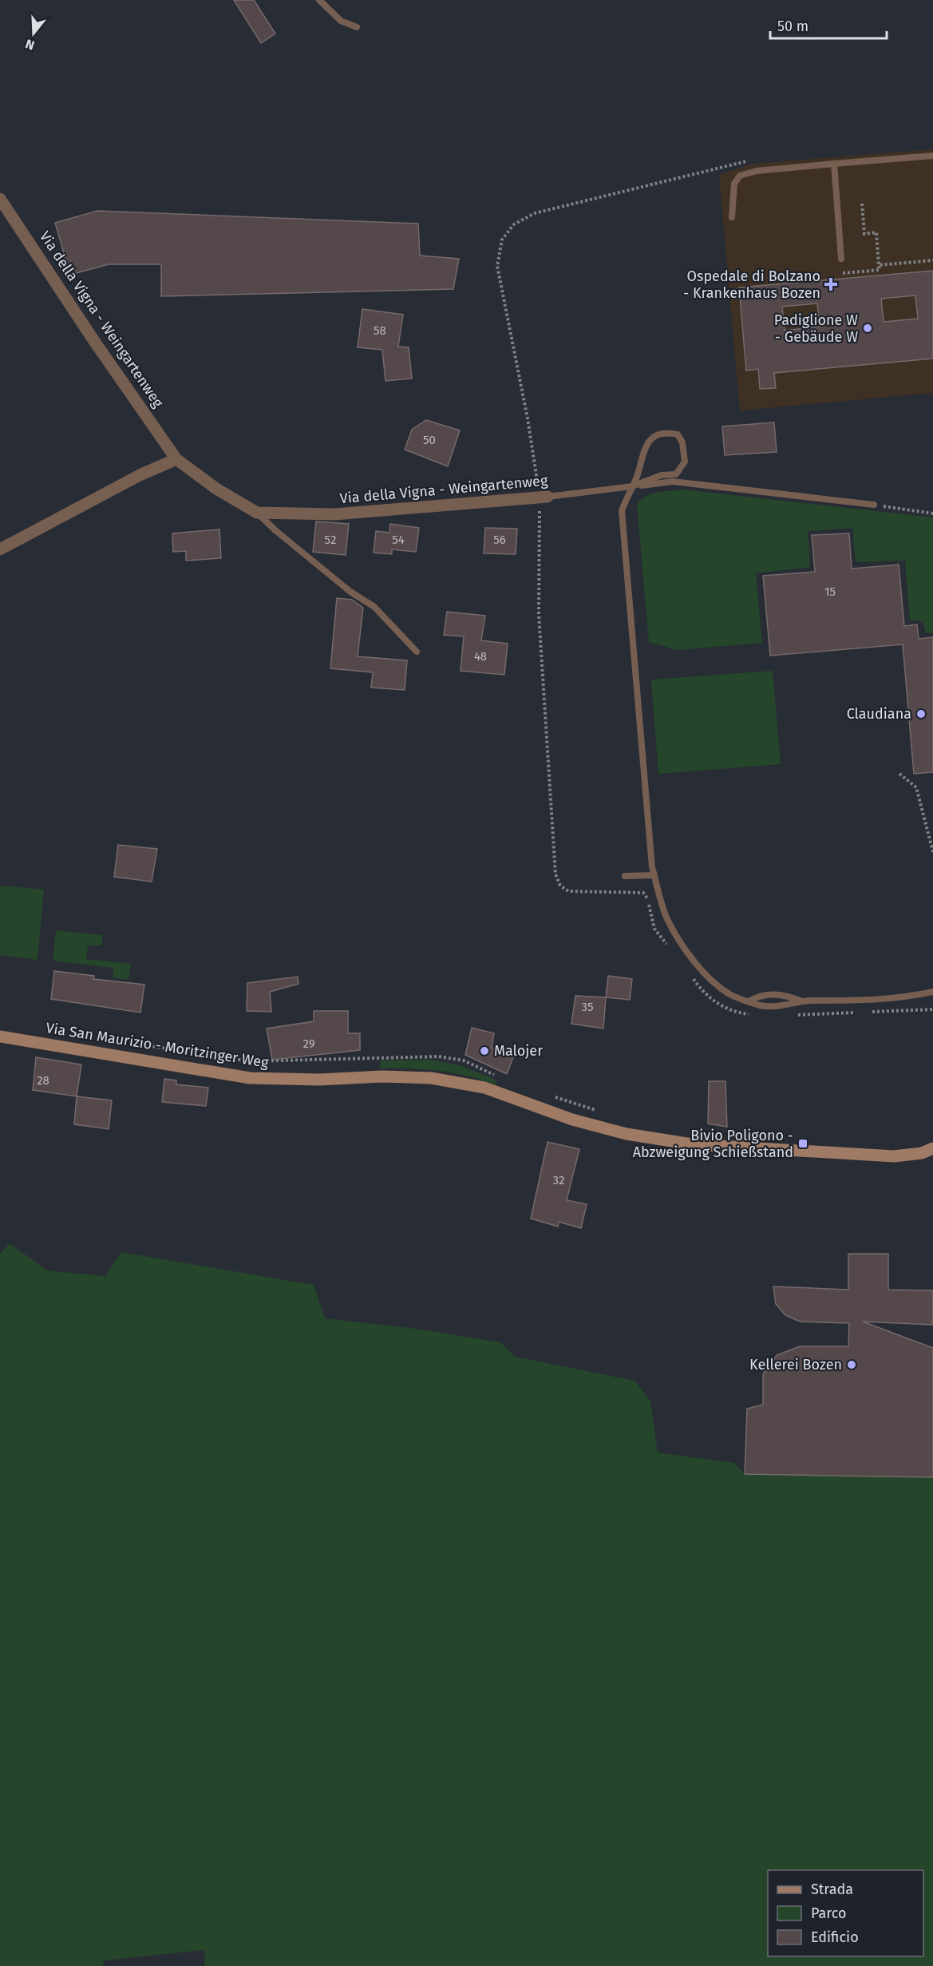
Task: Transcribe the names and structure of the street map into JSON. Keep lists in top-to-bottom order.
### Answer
{
  "streets": {
    "main road": ["Via San Maurizio - Moritzinger Weg"],
    "street": ["Via della Vigna - Weingartenweg"]
  },
  "places": {
    "health": ["Ospedale di Bolzano - Krankenhaus Bozen"],
    "other": [
      "Padiglione W - Gebäude W",
      "Claudiana",
      "Malojer",
      "Kellerei Bozen"
    ],
    "transit": ["Bivio Poligono - Abzweigung Schießstand"]
  },
  "house_numbers": [
    "58",
    "50",
    "52",
    "54",
    "56",
    "15",
    "48",
    "35",
    "29",
    "28",
    "32"
  ],
  "legend": ["Strada", "Parco", "Edificio"],
  "scale_bar": "50 m",
  "north": "bottom"
}
